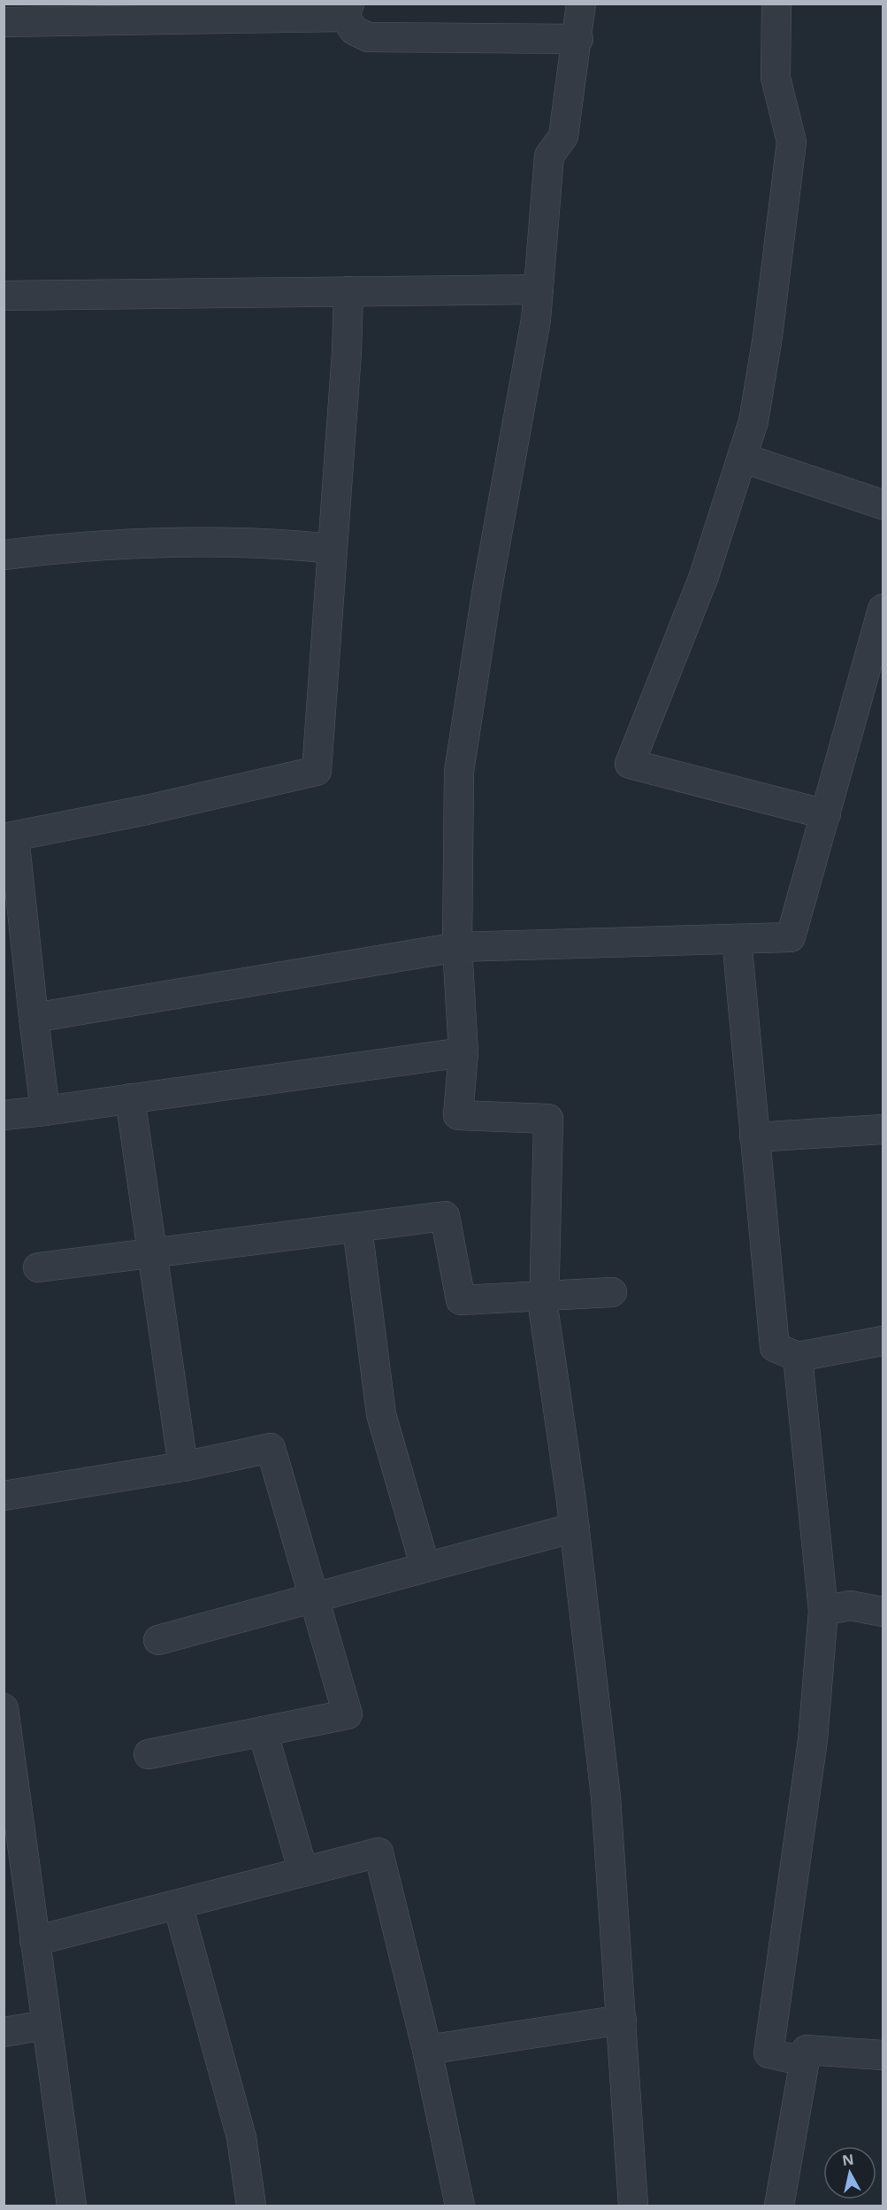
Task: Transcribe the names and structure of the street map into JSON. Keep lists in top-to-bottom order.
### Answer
{
  "north": "top"
}
